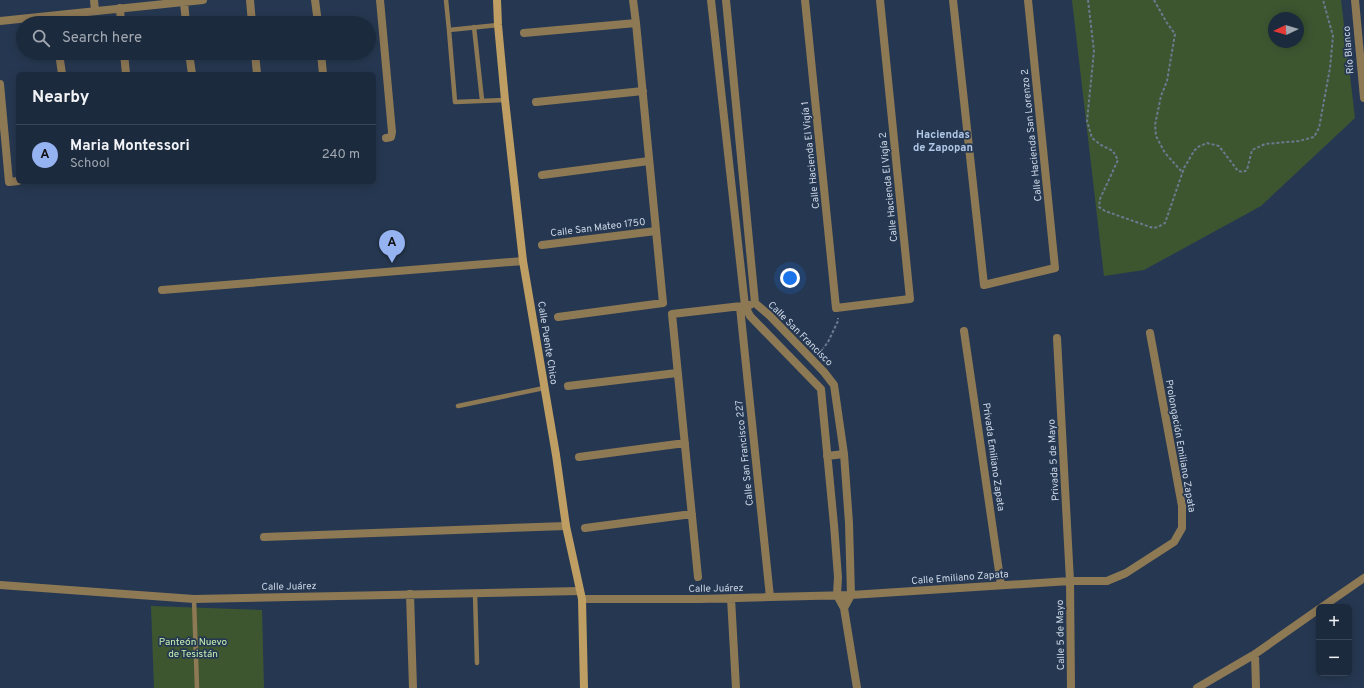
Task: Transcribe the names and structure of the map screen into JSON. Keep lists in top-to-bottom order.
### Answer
{
  "streets": {
    "main road": ["Calle Puente Chico"],
    "street": [
      "Río Blanco",
      "Calle Hacienda San Lorenzo 2",
      "Calle Hacienda El Vigía 1",
      "Calle Hacienda El Vigía 2",
      "Calle San Mateo 1750",
      "Calle San Francisco",
      "Prolongación Emiliano Zapata",
      "Calle San Francisco 227",
      "Privada Emiliano Zapata",
      "Privada 5 de Mayo",
      "Calle Emiliano Zapata",
      "Calle Juárez",
      "Calle 5 de Mayo"
    ]
  },
  "crossings": [
    ["Calle Hacienda El Vigía 1", "Calle Hacienda El Vigía 2"],
    ["Calle San Francisco", "Calle Emiliano Zapata"],
    ["Calle San Francisco", "Calle Juárez"],
    ["Calle Puente Chico", "Calle Juárez"],
    ["Prolongación Emiliano Zapata", "Privada 5 de Mayo"],
    ["Prolongación Emiliano Zapata", "Calle Emiliano Zapata"],
    ["Prolongación Emiliano Zapata", "Calle 5 de Mayo"],
    ["Calle San Francisco 227", "Calle Juárez"],
    ["Privada Emiliano Zapata", "Calle Emiliano Zapata"],
    ["Privada 5 de Mayo", "Calle Emiliano Zapata"],
    ["Privada 5 de Mayo", "Calle 5 de Mayo"],
    ["Calle Emiliano Zapata", "Calle Juárez"],
    ["Calle Emiliano Zapata", "Calle 5 de Mayo"]
  ],
  "districts": ["Haciendas de Zapopan"],
  "parks": ["Panteón Nuevo de Tesistán"],
  "north": "left",
  "page": {
    "search": "Search here",
    "heading": "Nearby",
    "list": [
      {
        "mark": "A",
        "name": "Maria Montessori",
        "note": "School",
        "value": "240 m"
      }
    ],
    "pins": "A",
    "map_buttons": ["+", "−"]
  }
}
